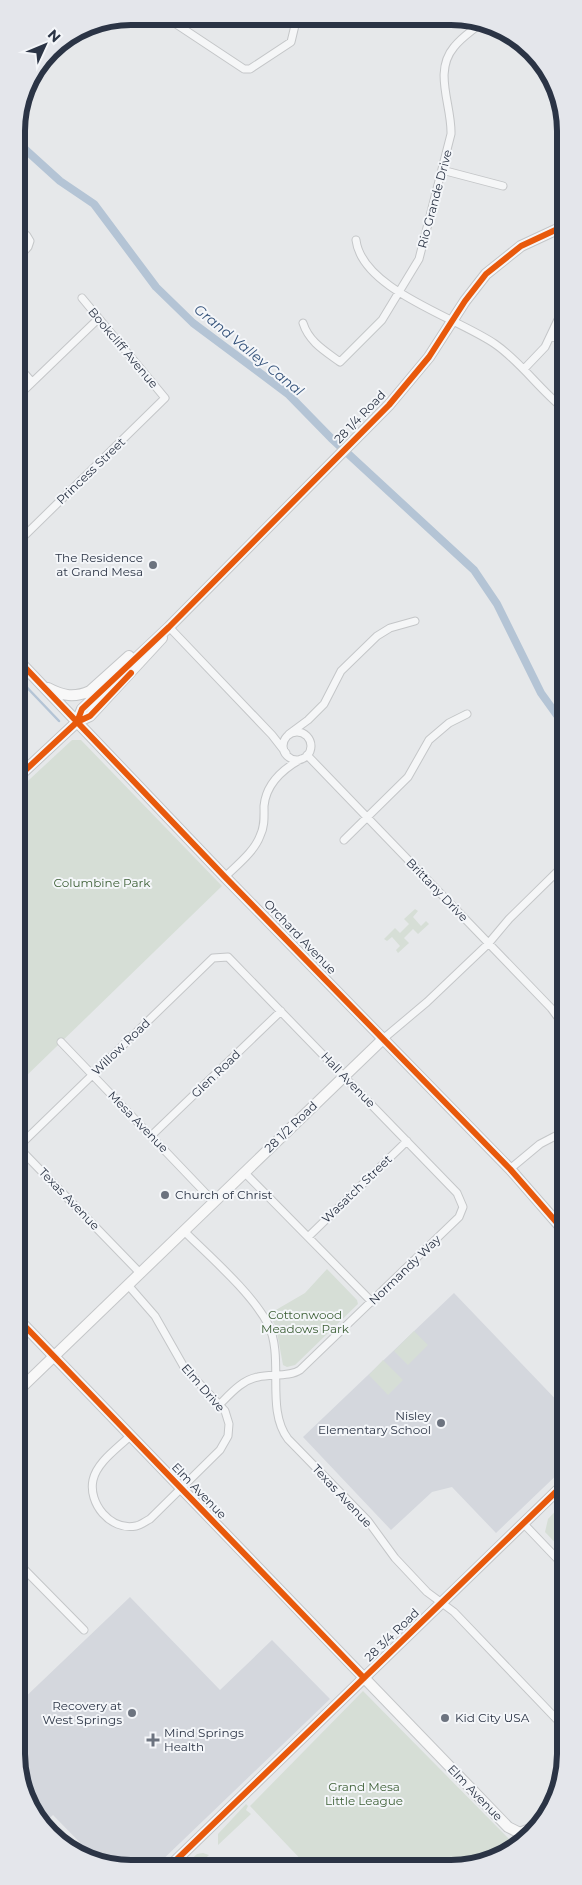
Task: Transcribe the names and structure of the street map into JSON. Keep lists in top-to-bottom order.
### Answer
{
  "streets": {
    "street": [
      "Rio Grande Drive",
      "Bookcliff Avenue",
      "28 1/4 Road",
      "Princess Street",
      "Brittany Drive",
      "Orchard Avenue",
      "Willow Road",
      "Glen Road",
      "Hall Avenue",
      "Mesa Avenue",
      "28 1/2 Road",
      "Wasatch Street",
      "Texas Avenue",
      "Normandy Way",
      "Elm Drive",
      "Elm Avenue",
      "28 3/4 Road"
    ]
  },
  "crossings": [
    ["Bookcliff Avenue", "Princess Street"],
    ["28 1/4 Road", "Orchard Avenue"],
    ["Brittany Drive", "28 1/2 Road"],
    ["Orchard Avenue", "28 1/2 Road"],
    ["Willow Road", "Hall Avenue"],
    ["Willow Road", "Mesa Avenue"],
    ["Glen Road", "Hall Avenue"],
    ["Glen Road", "Mesa Avenue"],
    ["Hall Avenue", "28 1/2 Road"],
    ["Hall Avenue", "Wasatch Street"],
    ["Hall Avenue", "Normandy Way"],
    ["Mesa Avenue", "28 1/2 Road"],
    ["28 1/2 Road", "Texas Avenue"],
    ["28 1/2 Road", "Elm Drive"],
    ["28 1/2 Road", "Elm Avenue"],
    ["Texas Avenue", "Normandy Way"],
    ["Texas Avenue", "28 3/4 Road"],
    ["Normandy Way", "Elm Drive"],
    ["Elm Drive", "Elm Avenue"],
    ["Elm Avenue", "28 3/4 Road"]
  ],
  "water": ["Grand Valley Canal"],
  "parks": ["Columbine Park", "Cottonwood Meadows Park", "Grand Mesa Little League"],
  "places": {
    "other": [
      "The Residence at Grand Mesa",
      "Church of Christ",
      "Nisley Elementary School",
      "Recovery at West Springs",
      "Kid City USA"
    ],
    "health": ["Mind Springs Health"]
  },
  "north": "top right"
}
